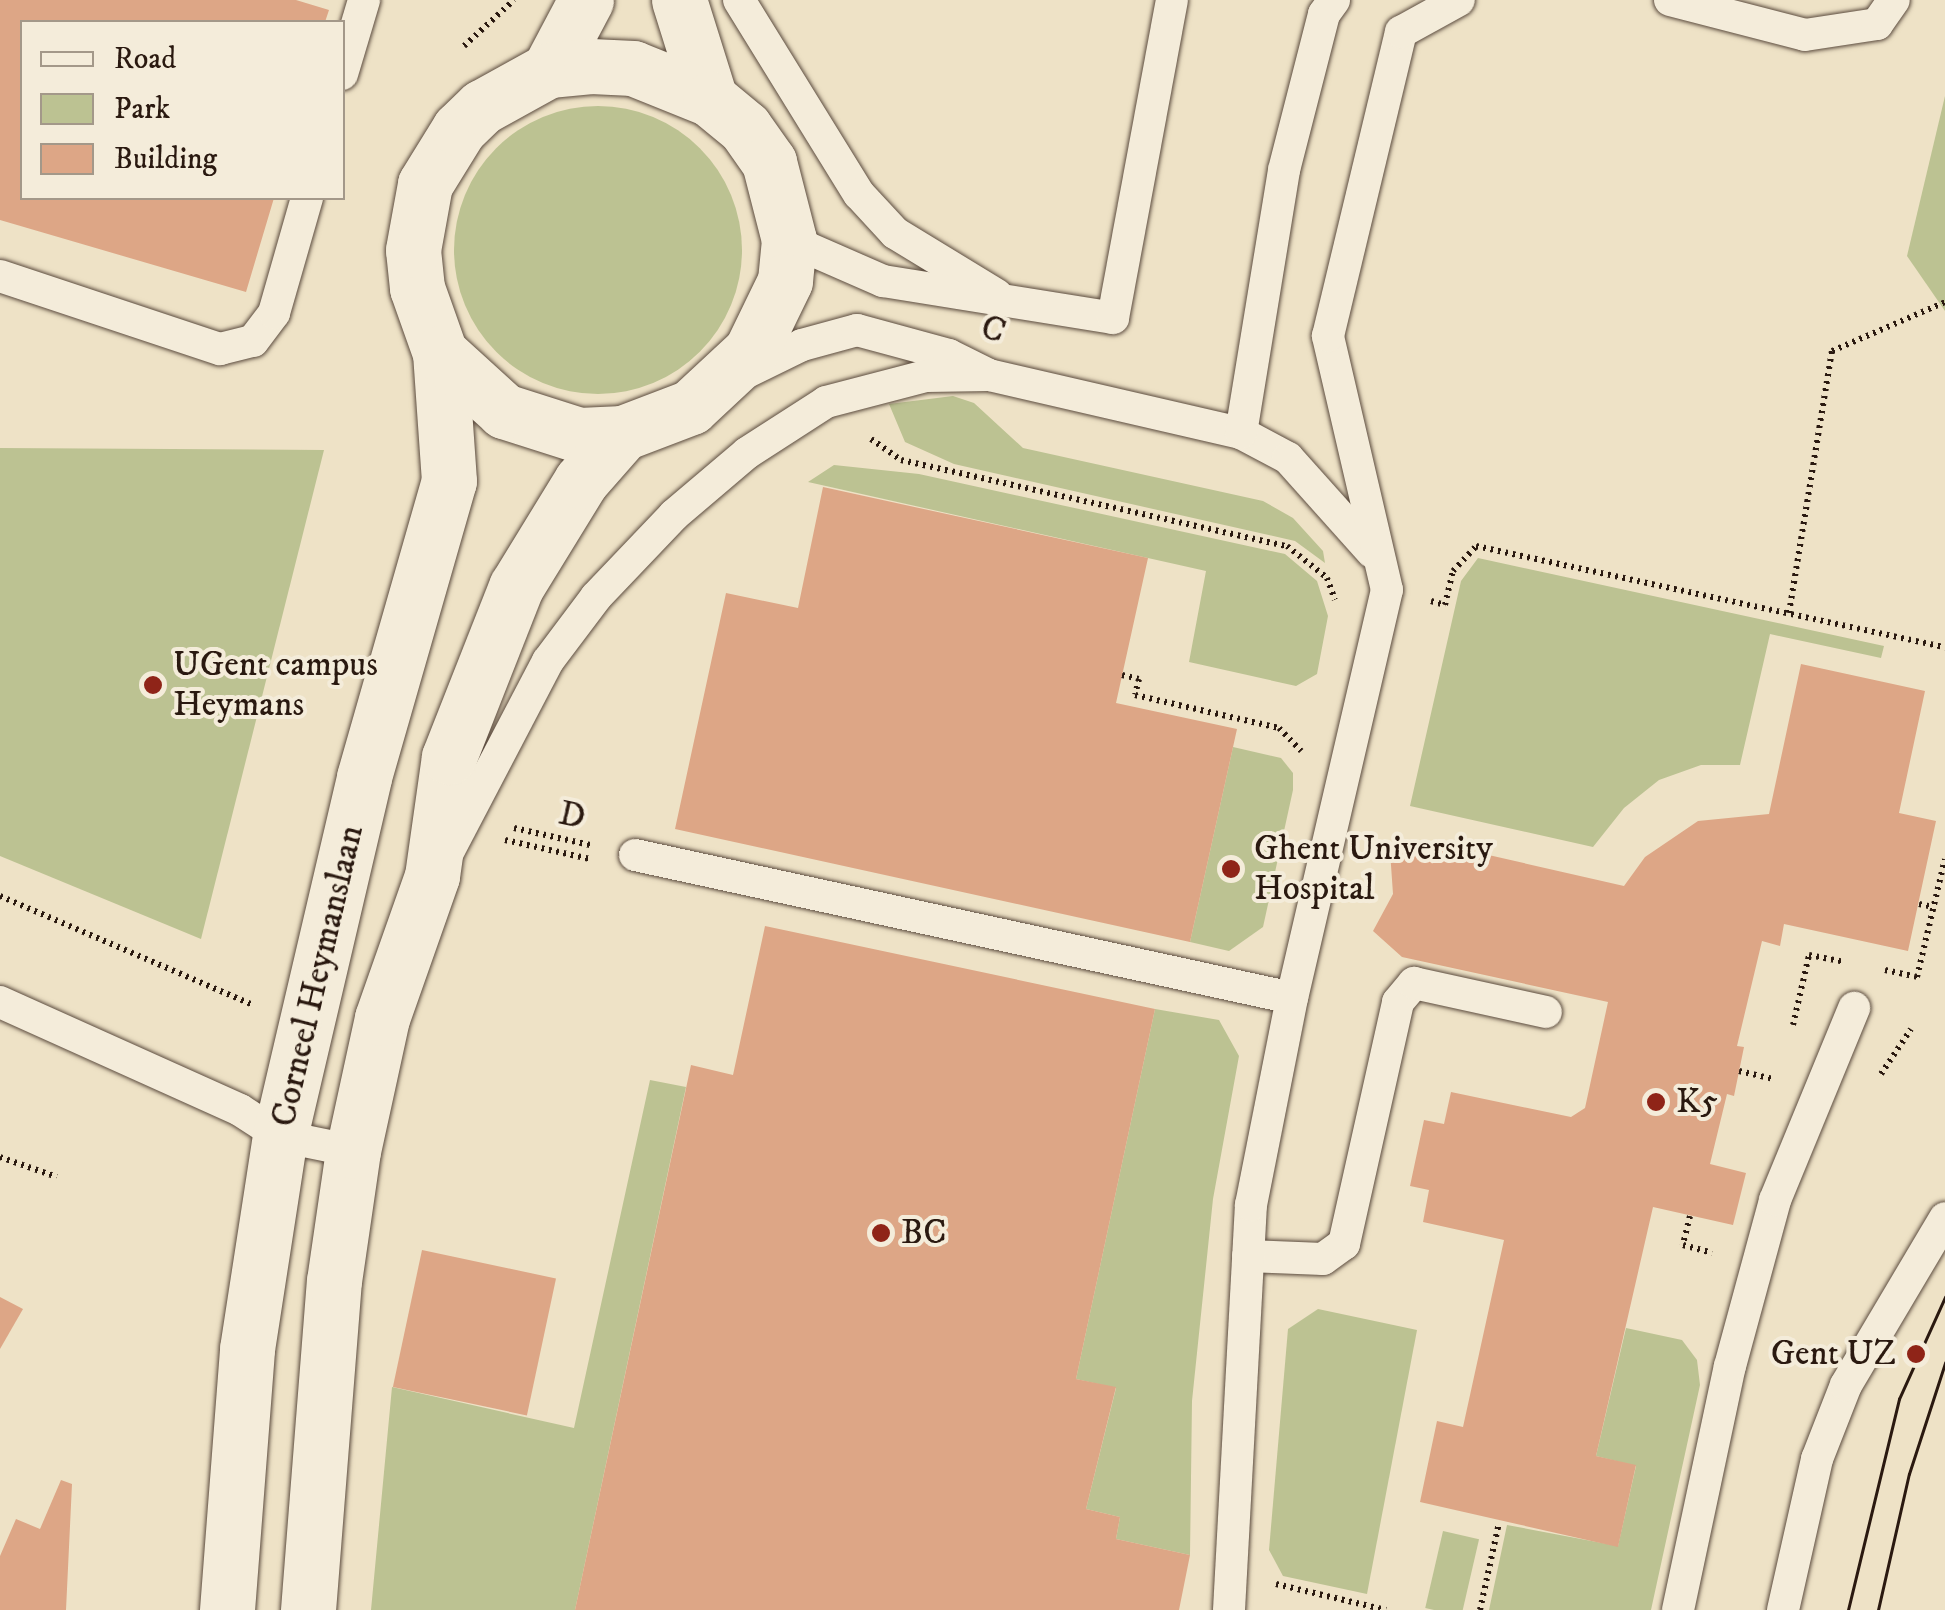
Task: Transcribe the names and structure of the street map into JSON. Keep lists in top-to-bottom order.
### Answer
{
  "streets": {
    "street": ["Corneel Heymanslaan"],
    "lane": ["C"],
    "path": ["D"]
  },
  "crossings": [
    ["C", "Corneel Heymanslaan"]
  ],
  "places": [
    "UGent campus Heymans",
    "Ghent University Hospital",
    "K5",
    "BC",
    "Gent UZ"
  ],
  "legend": ["Road", "Park", "Building"]
}
